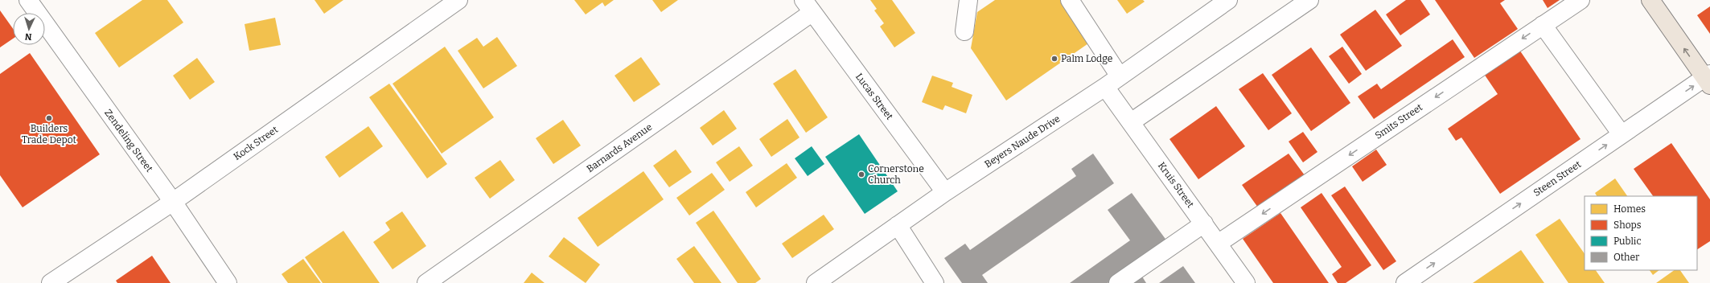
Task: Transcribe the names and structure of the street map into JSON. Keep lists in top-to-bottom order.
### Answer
{
  "streets": {
    "street": [
      "Lucas Street",
      "Smits Street",
      "Zendeling Street",
      "Beyers Naude Drive",
      "Kock Street",
      "Barnards Avenue",
      "Steen Street",
      "Kruis Street"
    ]
  },
  "crossings": [
    ["Lucas Street", "Beyers Naude Drive"],
    ["Lucas Street", "Barnards Avenue"],
    ["Smits Street", "Kruis Street"],
    ["Zendeling Street", "Kock Street"],
    ["Beyers Naude Drive", "Kruis Street"]
  ],
  "one_way": ["Steen Street"],
  "places": ["Palm Lodge", "Builders Trade Depot", "Cornerstone Church"],
  "legend": [
    "Homes",
    "Shops",
    "Public",
    "Other"
  ],
  "north": "bottom"
}
